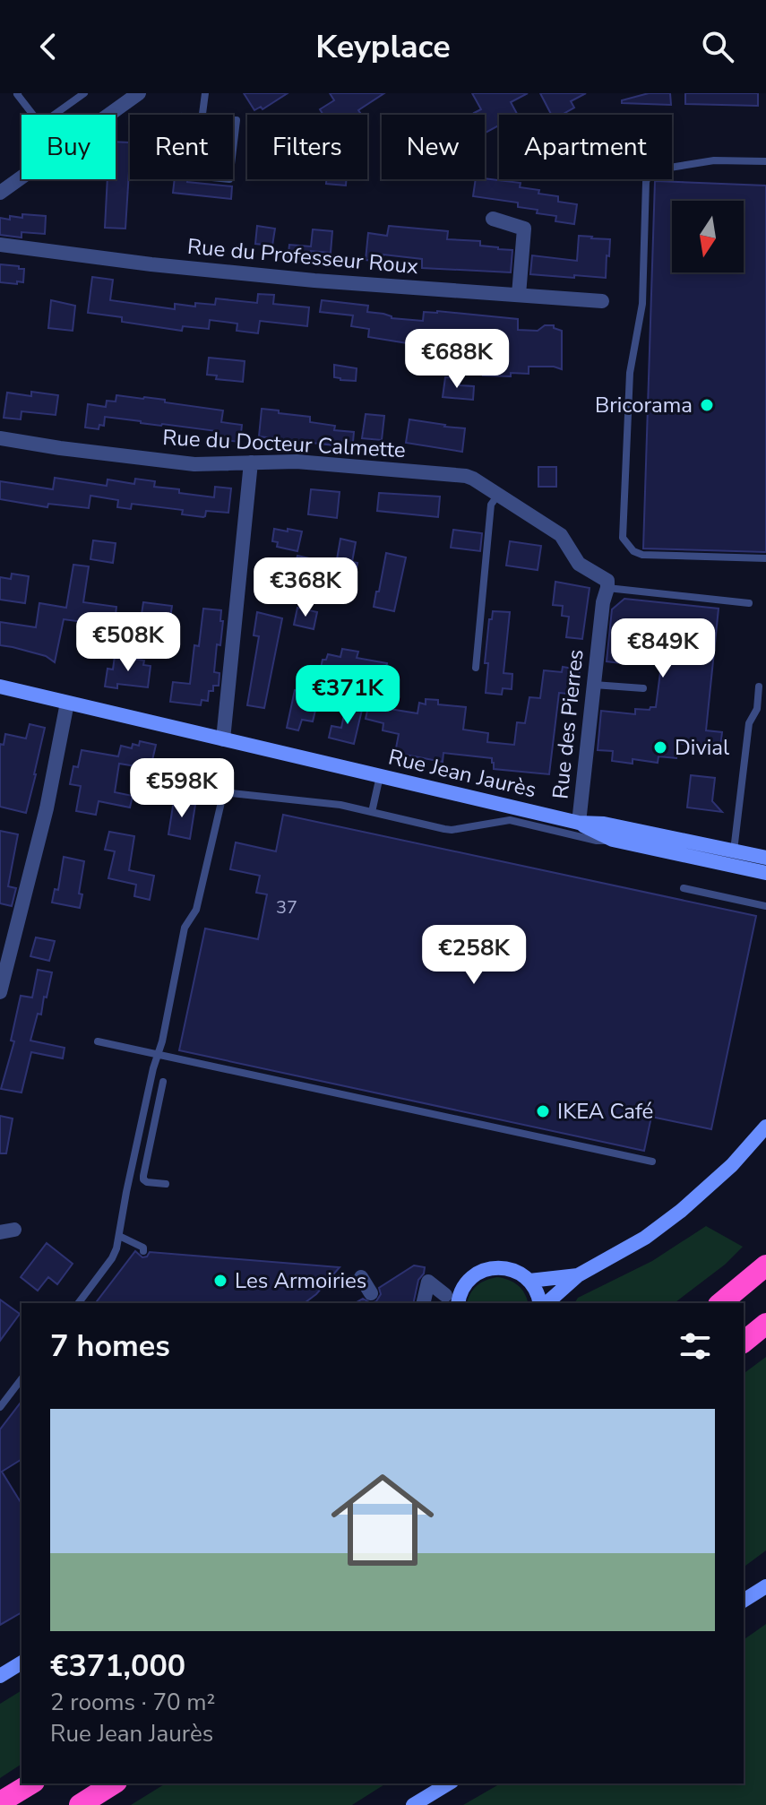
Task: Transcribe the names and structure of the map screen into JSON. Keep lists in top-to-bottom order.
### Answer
{
  "streets": {
    "main road": ["Rue Jean Jaurès"],
    "street": ["Rue du Professeur Roux", "Rue du Docteur Calmette", "Rue des Pierres"]
  },
  "crossings": [
    ["Rue du Docteur Calmette", "Rue des Pierres"],
    ["Rue des Pierres", "Rue Jean Jaurès"]
  ],
  "places": [
    "Bricorama",
    "Divial",
    "IKEA Café",
    "Les Armoiries"
  ],
  "house_numbers": ["37"],
  "north": "bottom",
  "page": {
    "header": "Keyplace",
    "chip": [
      "Buy",
      "Rent",
      "Filters",
      "New",
      "Apartment"
    ],
    "price": [
      "€688K",
      "€368K",
      "€508K",
      "€849K",
      "€371K",
      "€598K",
      "€258K"
    ],
    "heading": "7 homes",
    "list": [
      {
        "name": "€371,000",
        "note": "2 rooms · 70 m² · Rue Jean Jaurès"
      }
    ]
  }
}
